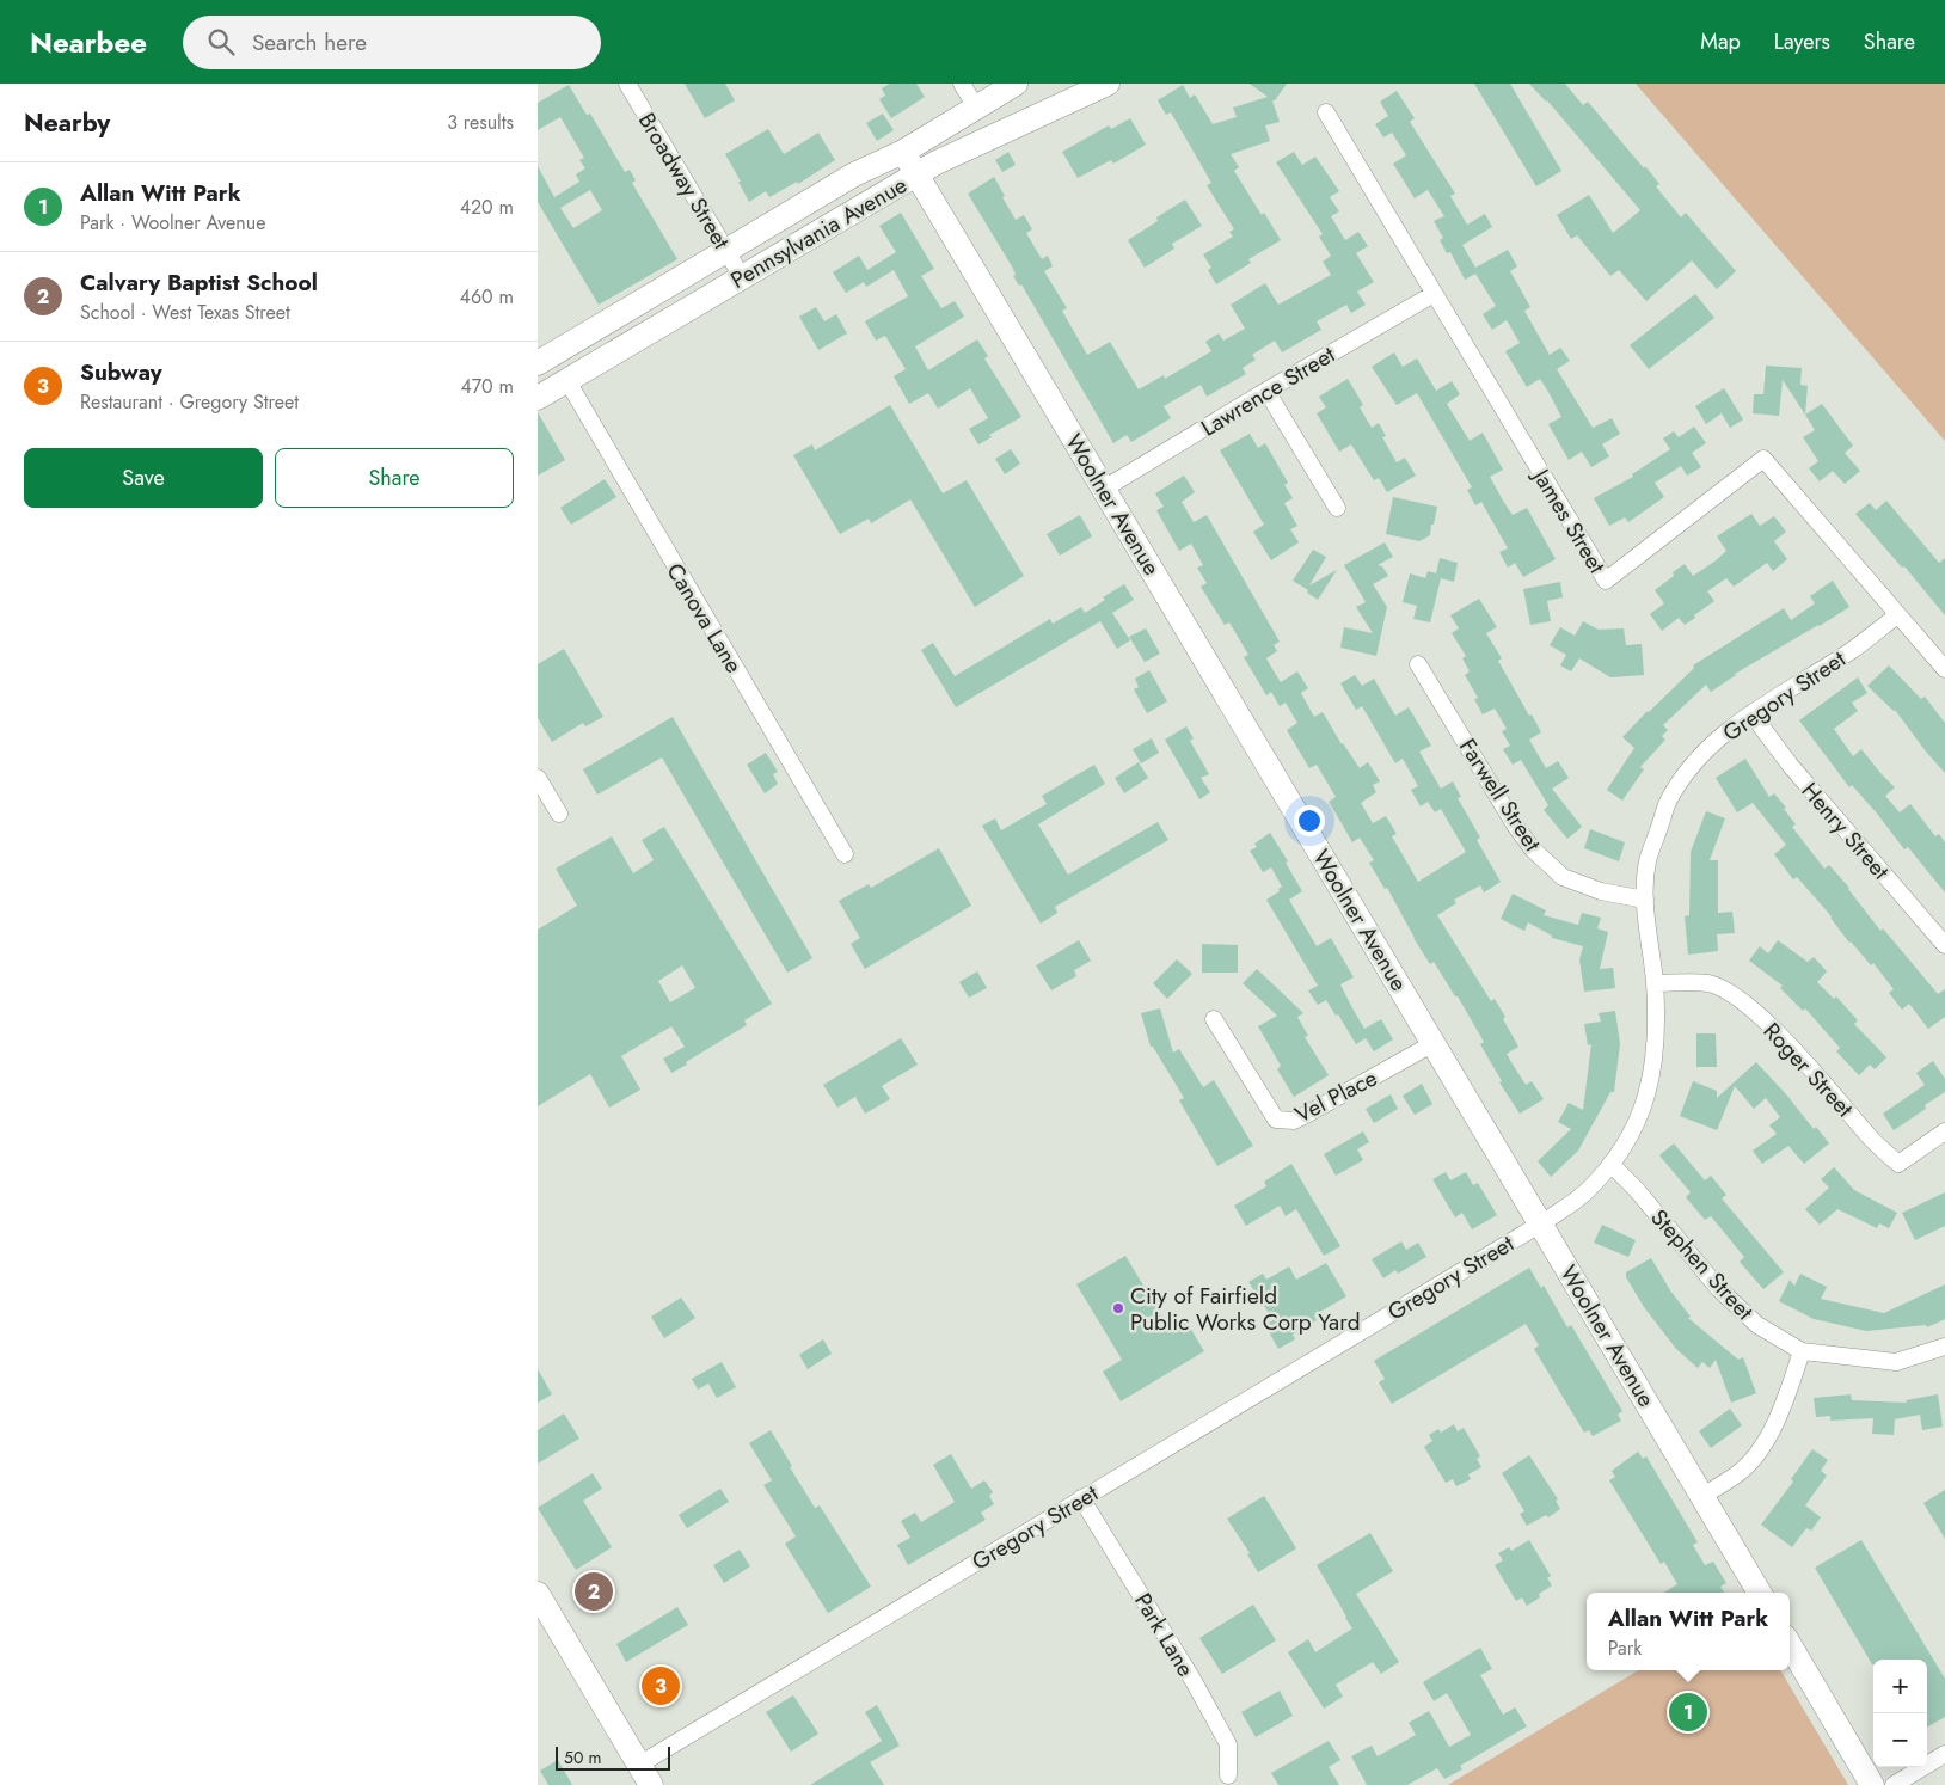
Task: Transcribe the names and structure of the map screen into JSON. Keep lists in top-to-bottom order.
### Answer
{
  "streets": {
    "street": [
      "Broadway Street",
      "Pennsylvania Avenue",
      "Lawrence Street",
      "Woolner Avenue",
      "James Street",
      "Canova Lane",
      "Gregory Street",
      "Farwell Street",
      "Henry Street",
      "Roger Street",
      "Vel Place",
      "Stephen Street",
      "Park Lane"
    ]
  },
  "crossings": [
    ["Broadway Street", "Pennsylvania Avenue"],
    ["Pennsylvania Avenue", "Woolner Avenue"],
    ["Pennsylvania Avenue", "Canova Lane"],
    ["Lawrence Street", "Woolner Avenue"],
    ["Lawrence Street", "James Street"],
    ["Woolner Avenue", "Gregory Street"],
    ["Woolner Avenue", "Vel Place"],
    ["James Street", "Gregory Street"],
    ["Gregory Street", "Farwell Street"],
    ["Gregory Street", "Henry Street"],
    ["Gregory Street", "Roger Street"],
    ["Gregory Street", "Stephen Street"],
    ["Gregory Street", "Park Lane"]
  ],
  "places": ["City of Fairfield Public Works Corp Yard"],
  "scale_bar": "50 m",
  "page": {
    "header": "Nearbee",
    "search": "Search here",
    "nav": ["Map", "Layers", "Share"],
    "heading": ["Nearby", "3 results"],
    "list": [
      {
        "mark": "1",
        "name": "Allan Witt Park",
        "note": "Park · Woolner Avenue",
        "value": "420 m"
      },
      {
        "mark": "2",
        "name": "Calvary Baptist School",
        "note": "School · West Texas Street",
        "value": "460 m"
      },
      {
        "mark": "3",
        "name": "Subway",
        "note": "Restaurant · Gregory Street",
        "value": "470 m"
      }
    ],
    "buttons": ["Save", "Share"],
    "pins": ["2", "3", "1"],
    "popup": ["Allan Witt Park", "Park"],
    "map_buttons": ["+", "−"],
    "scale": "50 m"
  }
}
